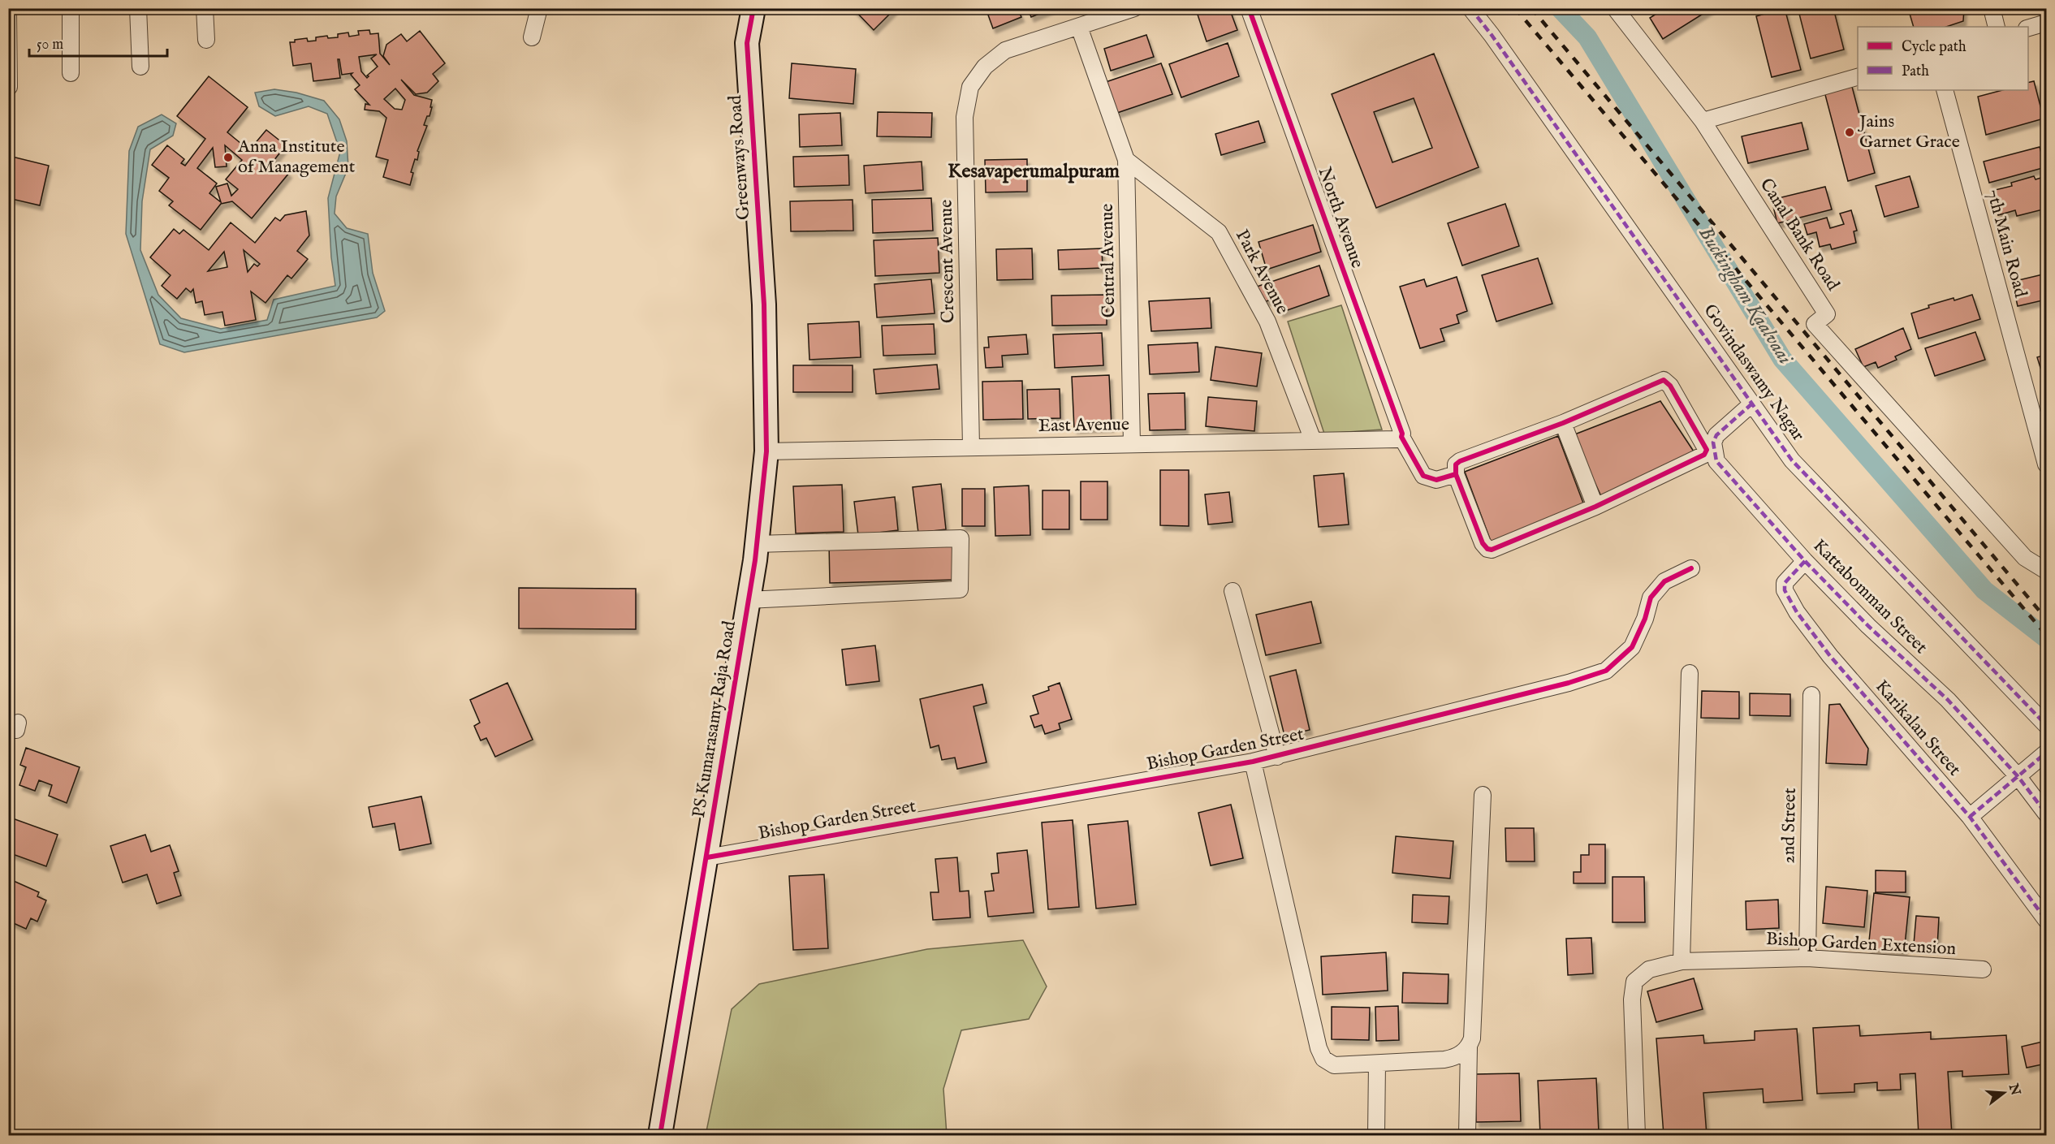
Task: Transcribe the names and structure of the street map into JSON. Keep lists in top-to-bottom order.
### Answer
{
  "streets": {
    "street": [
      "Greenways Road",
      "North Avenue",
      "Canal Bank Road",
      "7th Main Road",
      "Central Avenue",
      "Crescent Avenue",
      "Park Avenue",
      "Govindaswamy Nagar",
      "East Avenue",
      "Kattabomman Street",
      "PS Kumarasamy Raja Road",
      "Karikalan Street",
      "Bishop Garden Street",
      "2nd Street",
      "Bishop Garden Extension"
    ]
  },
  "crossings": [
    ["Greenways Road", "PS Kumarasamy Raja Road"],
    ["North Avenue", "East Avenue"],
    ["Central Avenue", "Crescent Avenue"],
    ["Central Avenue", "Park Avenue"],
    ["Central Avenue", "East Avenue"],
    ["Crescent Avenue", "East Avenue"],
    ["Park Avenue", "East Avenue"],
    ["Govindaswamy Nagar", "Kattabomman Street"],
    ["East Avenue", "PS Kumarasamy Raja Road"],
    ["Kattabomman Street", "Karikalan Street"],
    ["PS Kumarasamy Raja Road", "Bishop Garden Street"],
    ["2nd Street", "Bishop Garden Extension"]
  ],
  "districts": ["Kesavaperumalpuram"],
  "water": ["Buckingham Kaalvaai"],
  "places": ["Jains Garnet Grace", "Anna Institute of Management"],
  "legend": ["Cycle path", "Path"],
  "scale_bar": "50 m",
  "north": "right"
}
